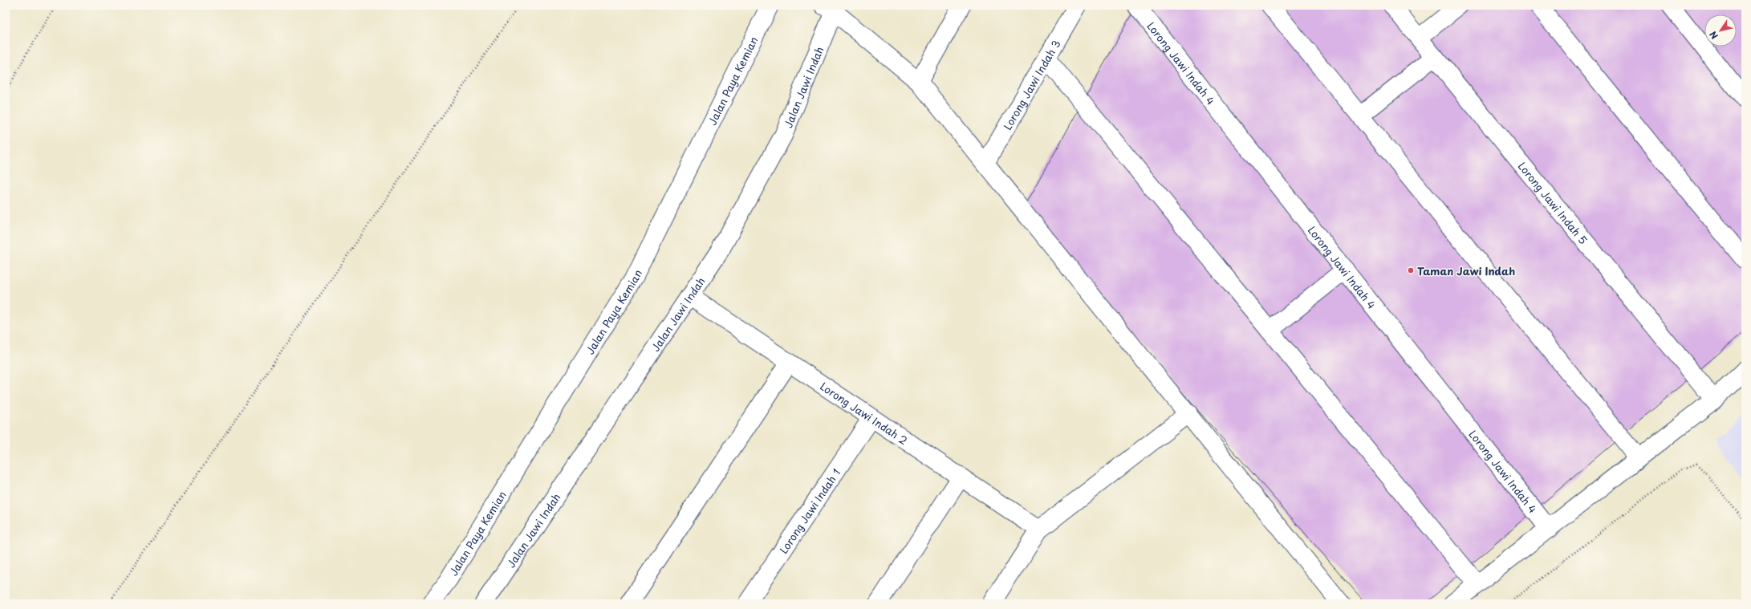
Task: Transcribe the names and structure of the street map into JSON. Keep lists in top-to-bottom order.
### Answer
{
  "streets": {
    "street": [
      "Lorong Jawi Indah 4",
      "Jalan Paya Kemian",
      "Lorong Jawi Indah 3",
      "Jalan Jawi Indah",
      "Lorong Jawi Indah 5",
      "Lorong Jawi Indah 2",
      "Lorong Jawi Indah 1"
    ]
  },
  "crossings": [
    ["Jalan Jawi Indah", "Lorong Jawi Indah 2"],
    ["Lorong Jawi Indah 2", "Lorong Jawi Indah 1"]
  ],
  "places": ["Taman Jawi Indah"],
  "north": "bottom left"
}
